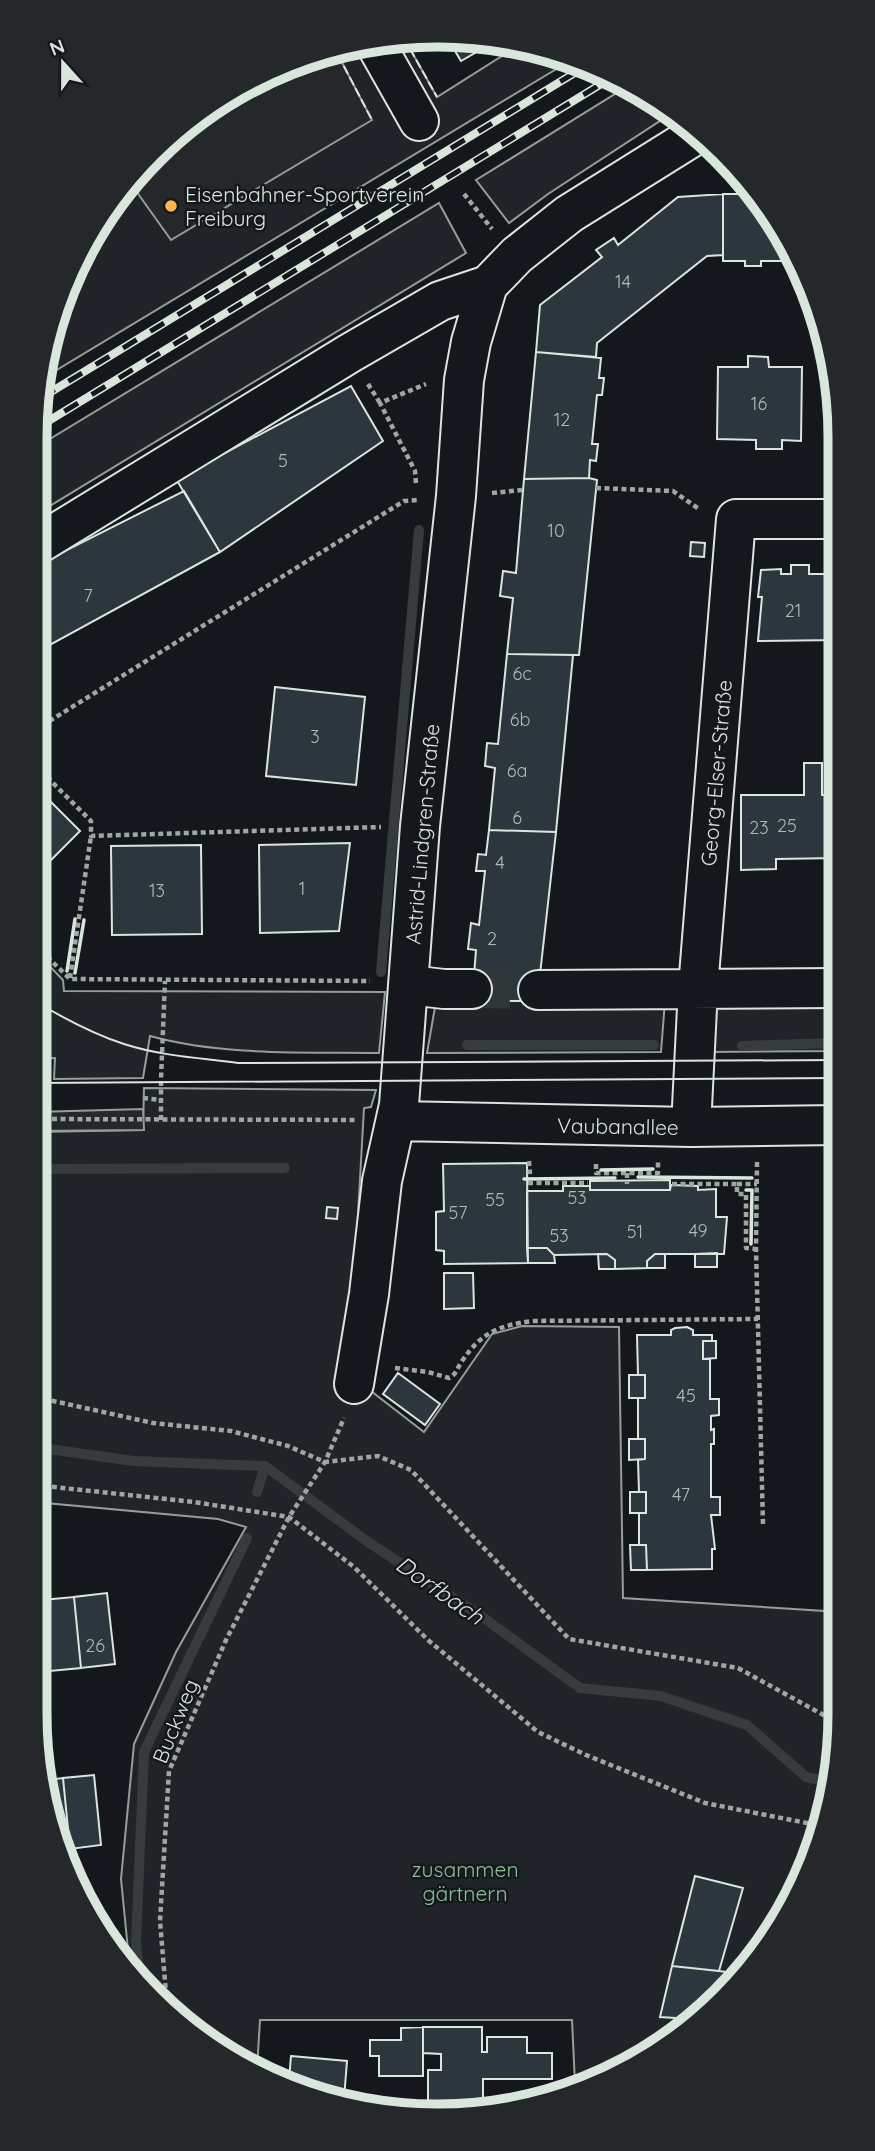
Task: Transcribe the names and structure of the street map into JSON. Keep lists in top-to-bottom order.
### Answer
{
  "streets": {
    "street": ["Georg-Elser-Straße", "Astrid-Lindgren-Straße", "Vaubanallee"],
    "path": ["Buckweg"]
  },
  "crossings": [
    ["Georg-Elser-Straße", "Vaubanallee"],
    ["Astrid-Lindgren-Straße", "Vaubanallee"],
    ["Astrid-Lindgren-Straße", "Buckweg"]
  ],
  "water": ["Dorfbach"],
  "parks": ["zusammen gärtnern"],
  "places": ["Eisenbahner-Sportverein Freiburg"],
  "house_numbers": [
    "14",
    "16",
    "12",
    "5",
    "10",
    "7",
    "21",
    "6c",
    "6b",
    "3",
    "6a",
    "6",
    "25",
    "23",
    "4",
    "1",
    "13",
    "2",
    "53",
    "55",
    "57",
    "49",
    "51",
    "53",
    "45",
    "47",
    "26"
  ],
  "north": "top"
}
